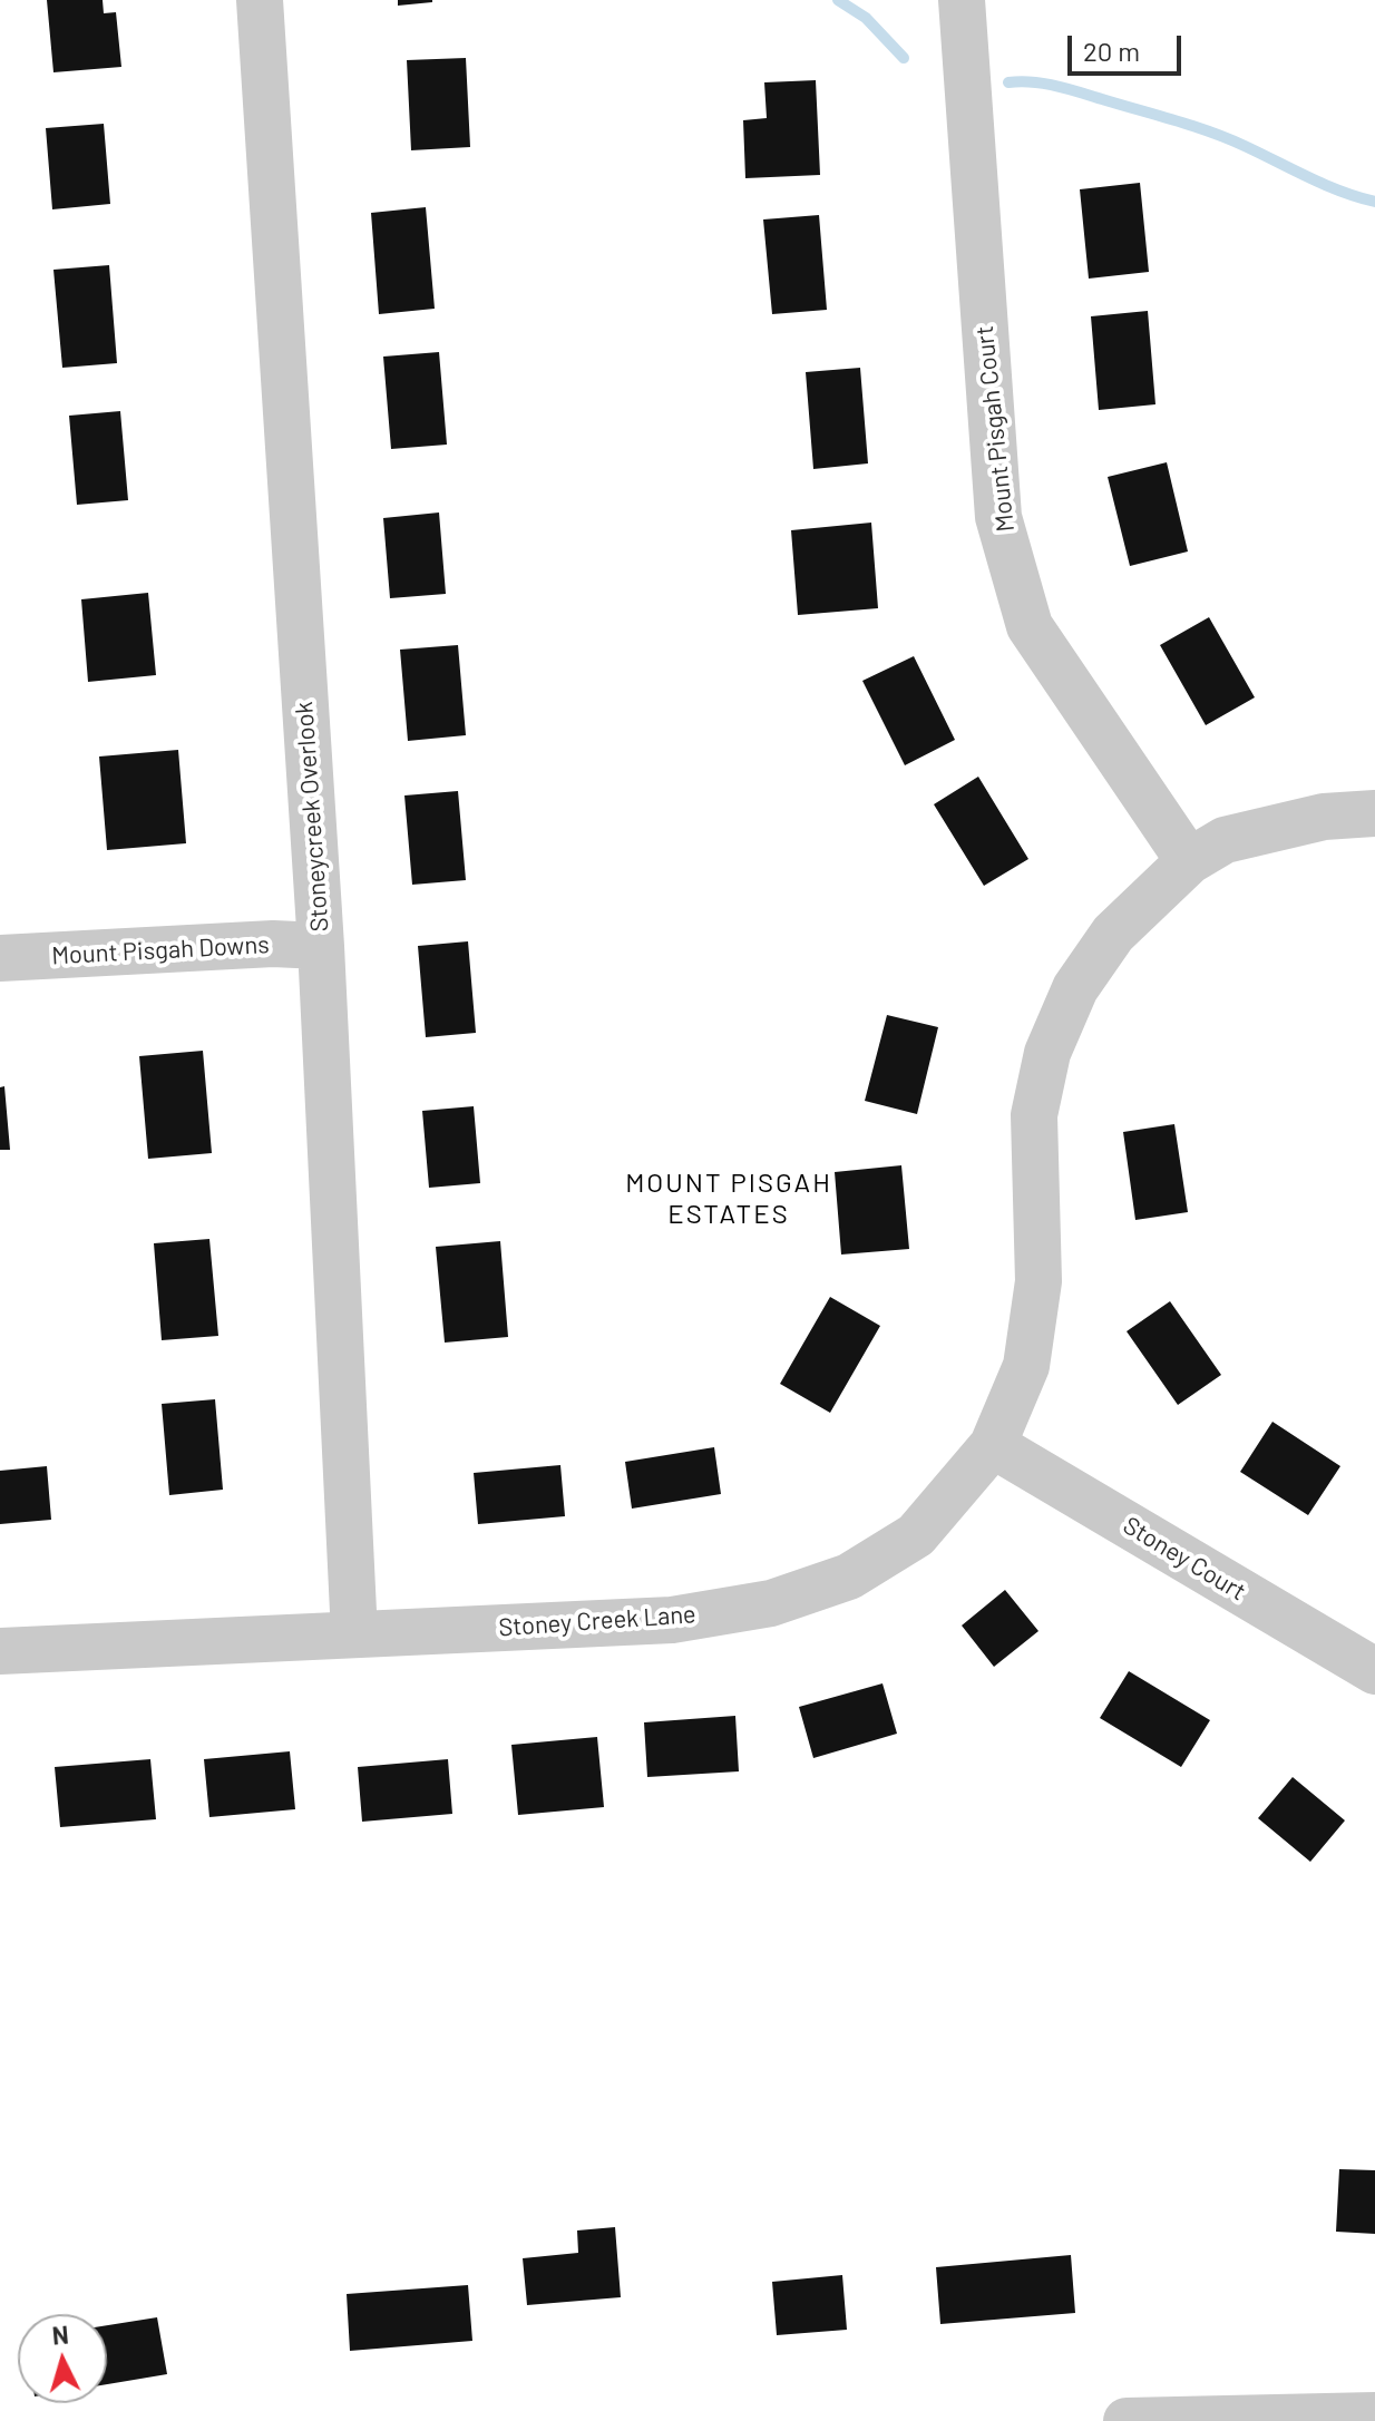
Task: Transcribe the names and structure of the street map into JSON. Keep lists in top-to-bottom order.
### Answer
{
  "streets": {
    "street": [
      "Mount Pisgah Court",
      "Stoneycreek Overlook",
      "Mount Pisgah Downs",
      "Stoney Court",
      "Stoney Creek Lane"
    ]
  },
  "crossings": [
    ["Mount Pisgah Court", "Stoney Creek Lane"],
    ["Stoneycreek Overlook", "Mount Pisgah Downs"],
    ["Stoneycreek Overlook", "Stoney Creek Lane"],
    ["Stoney Court", "Stoney Creek Lane"]
  ],
  "districts": ["MOUNT PISGAH ESTATES"],
  "scale_bar": "20 m",
  "north": "top"
}
